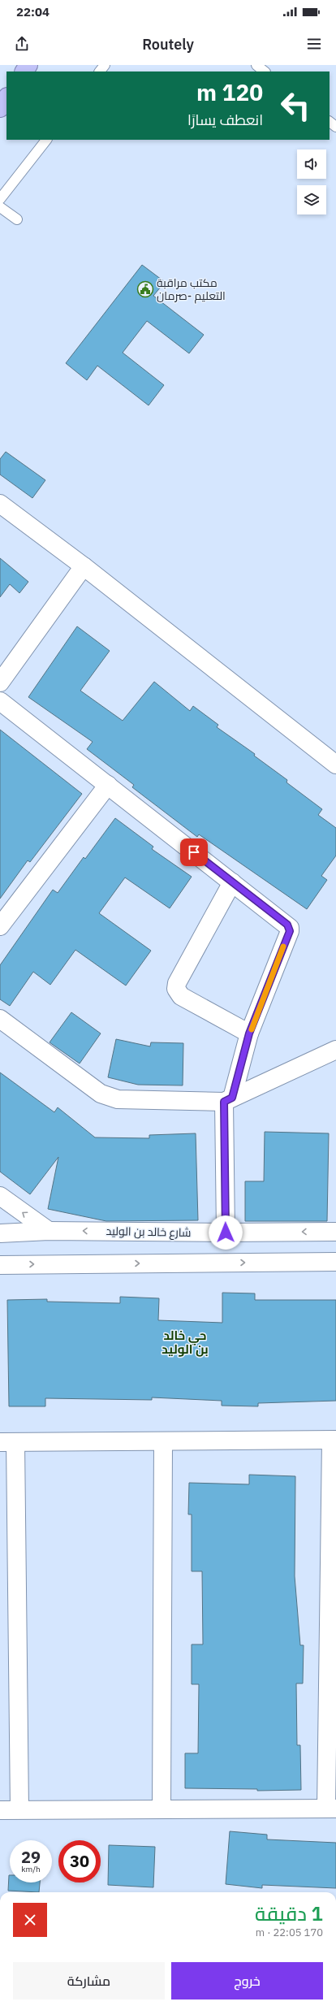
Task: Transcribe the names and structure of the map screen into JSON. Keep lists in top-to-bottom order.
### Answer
{
  "streets": {
    "street": ["شارع خالد بن الوليد"]
  },
  "districts": ["حي خالد بن الوليد"],
  "places": {
    "public building": ["مكتب مراقبة التعليم -صرمان"]
  },
  "page": {
    "status": "22:04",
    "header": "Routely",
    "turn": ["120 m", "انعطف يسارًا"],
    "speed": "29 km/h",
    "limit": "30",
    "heading": ["1 دقيقة", "170 m · 22:05"],
    "buttons": ["خروج", "مشاركة"]
  }
}
